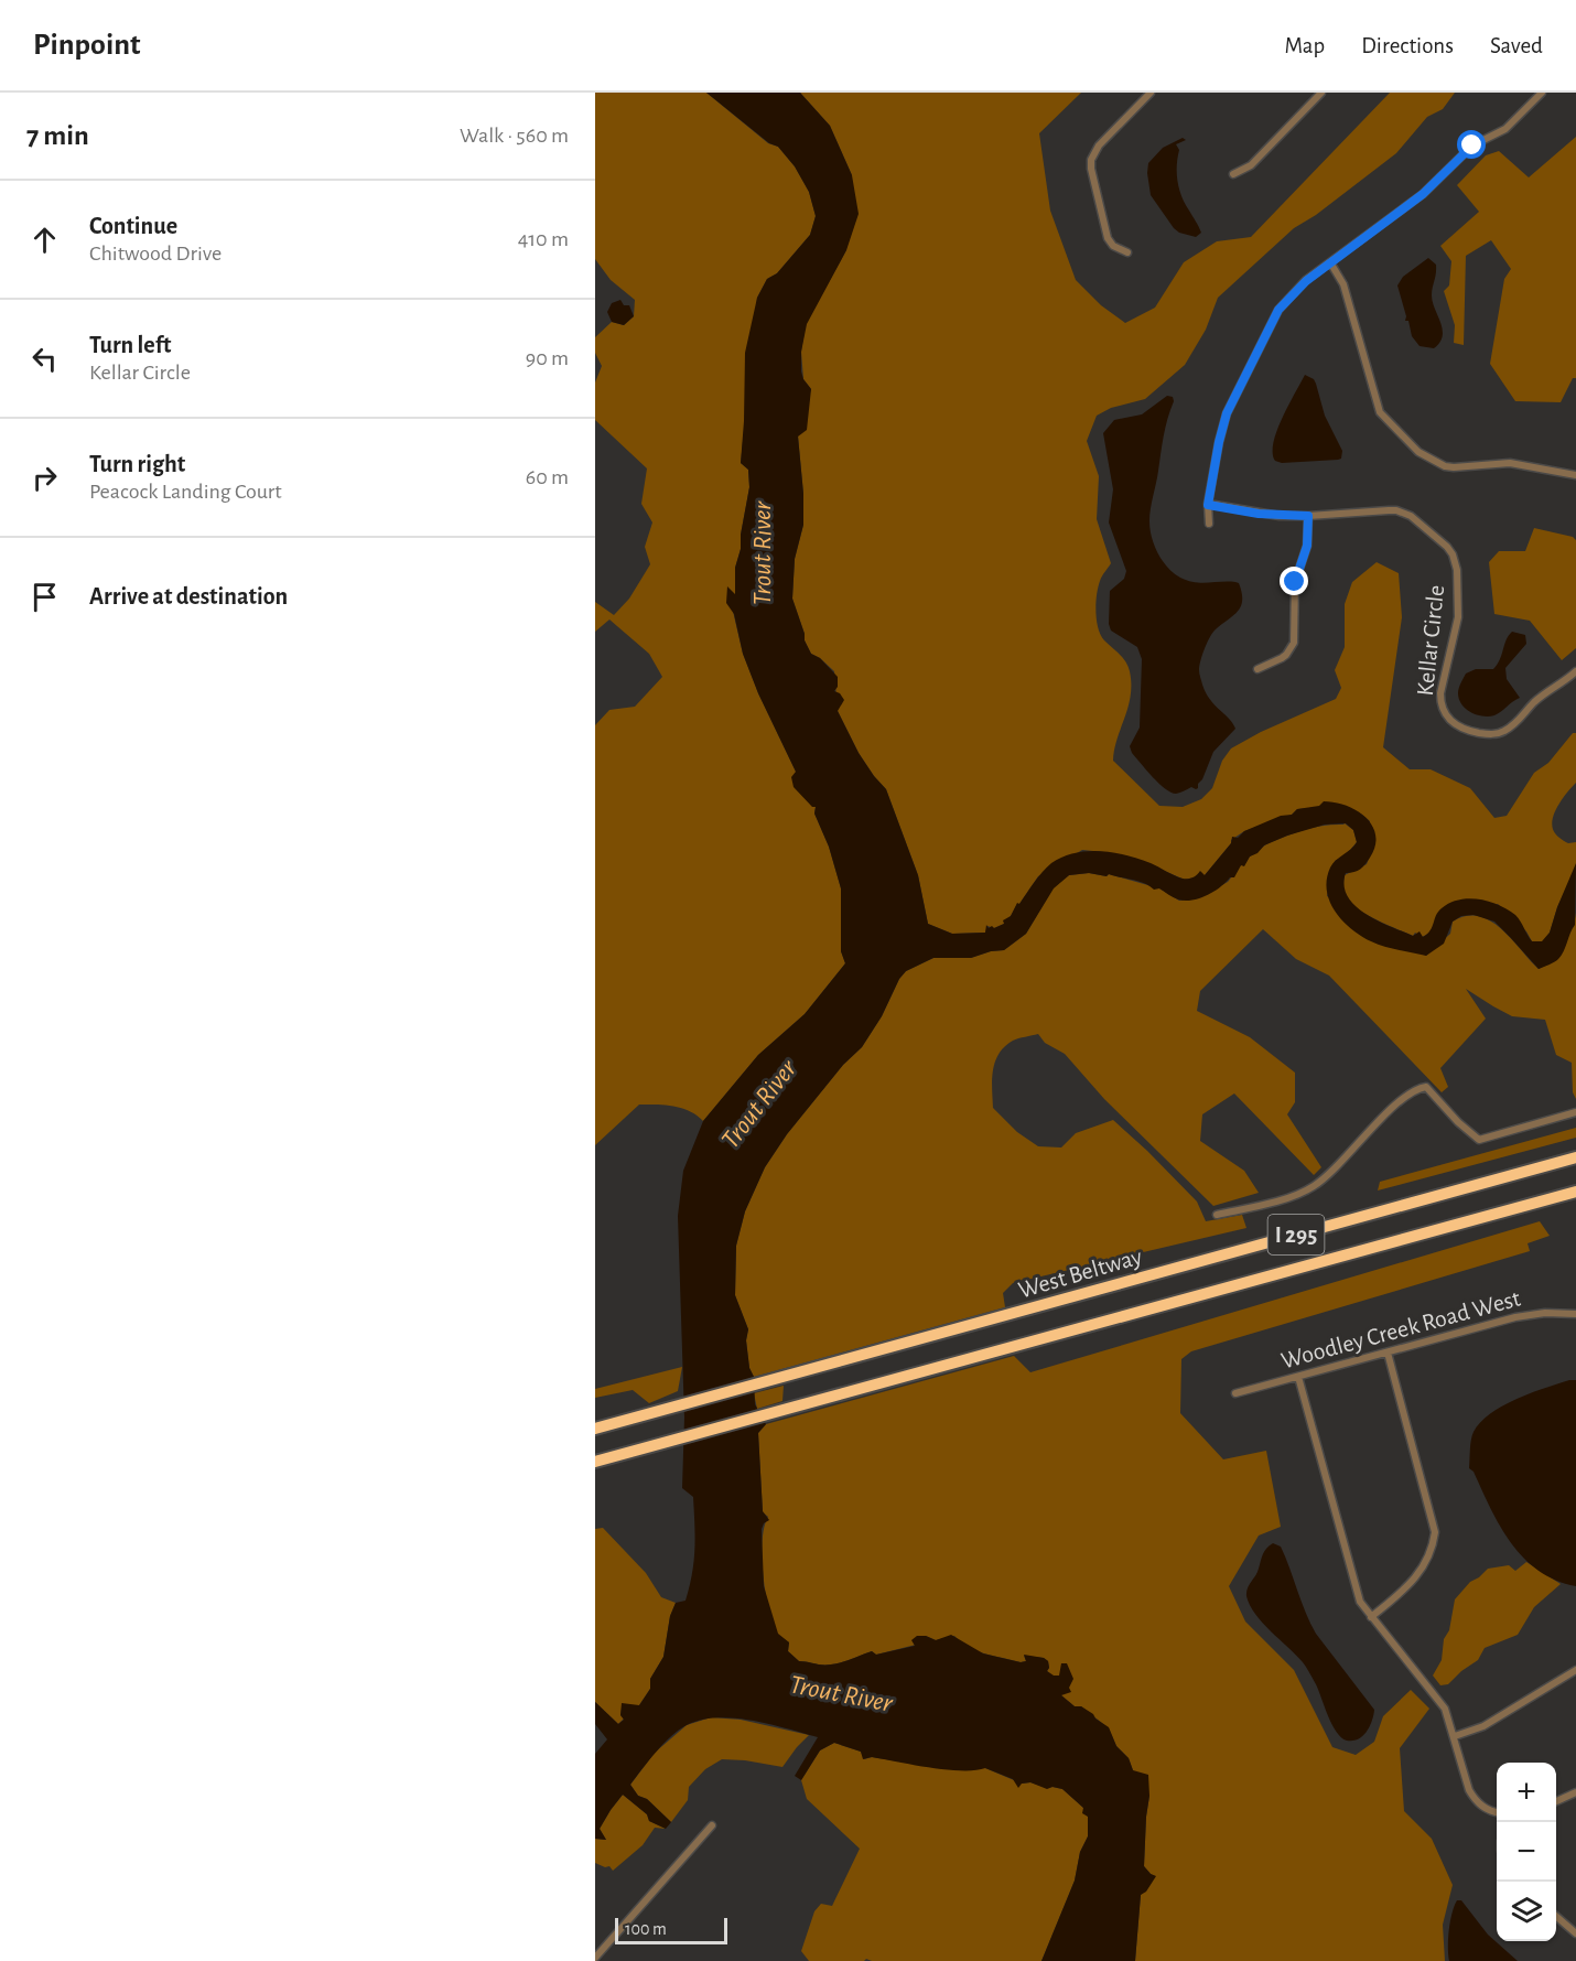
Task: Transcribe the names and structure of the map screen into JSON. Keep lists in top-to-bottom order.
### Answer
{
  "streets": {
    "highway": ["I 295", "West Beltway"],
    "street": ["Kellar Circle", "Woodley Creek Road West"]
  },
  "water": ["Trout River"],
  "scale_bar": "100 m",
  "page": {
    "header": "Pinpoint",
    "nav": ["Map", "Directions", "Saved"],
    "heading": ["7 min", "Walk · 560 m"],
    "list": [
      ["Continue", "Chitwood Drive", "410 m"],
      ["Turn left", "Kellar Circle", "90 m"],
      ["Turn right", "Peacock Landing Court", "60 m"],
      "Arrive at destination"
    ],
    "map_buttons": ["+", "−"],
    "scale": "100 m"
  }
}
